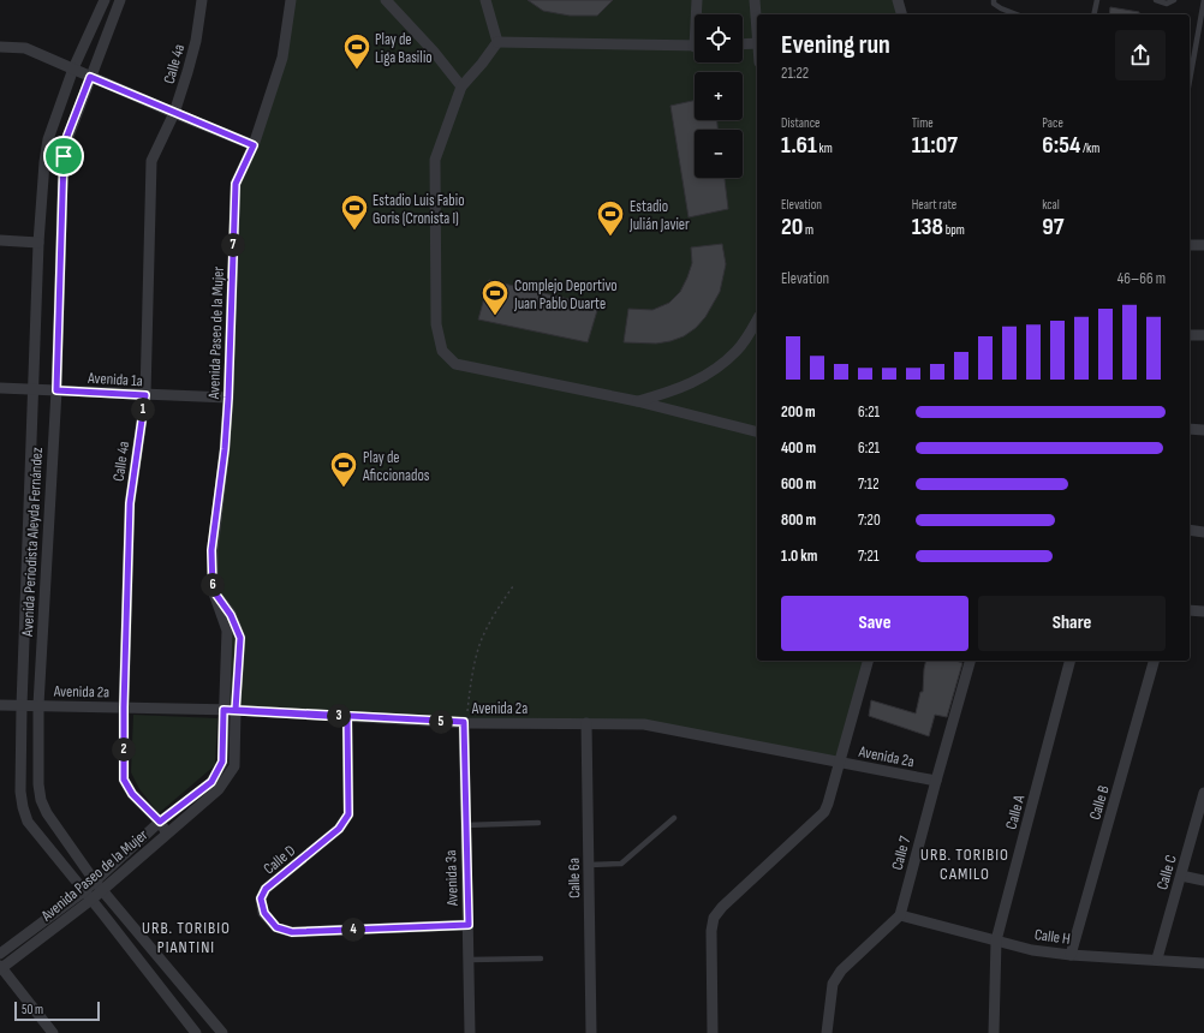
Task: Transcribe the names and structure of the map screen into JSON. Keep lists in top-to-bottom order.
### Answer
{
  "streets": {
    "street": [
      "Calle 4a",
      "Avenida Paseo de la Mujer",
      "Avenida 1a",
      "Avenida Periodista Aleyda Fernández",
      "Avenida 2a",
      "Calle B",
      "Calle A",
      "Calle 7",
      "Calle D",
      "Calle C",
      "Avenida 3a",
      "Calle 6a",
      "Calle H"
    ]
  },
  "crossings": [
    ["Calle 4a", "Avenida Paseo de la Mujer"],
    ["Calle 4a", "Avenida 1a"],
    ["Calle 4a", "Avenida 2a"],
    ["Avenida Paseo de la Mujer", "Avenida 1a"],
    ["Avenida Paseo de la Mujer", "Avenida Periodista Aleyda Fernández"],
    ["Avenida Paseo de la Mujer", "Avenida 2a"],
    ["Avenida 1a", "Avenida Periodista Aleyda Fernández"],
    ["Avenida Periodista Aleyda Fernández", "Avenida 2a"],
    ["Avenida 2a", "Calle 7"],
    ["Avenida 2a", "Calle D"],
    ["Avenida 2a", "Avenida 3a"],
    ["Avenida 2a", "Calle 6a"],
    ["Calle B", "Calle H"],
    ["Calle A", "Calle H"],
    ["Calle 7", "Calle H"],
    ["Calle D", "Avenida 3a"],
    ["Calle C", "Calle H"]
  ],
  "districts": ["URB. TORIBIO CAMILO", "URB. TORIBIO PIANTINI"],
  "places": {
    "sports": [
      "Play de Liga Basilio",
      "Estadio Luis Fabio Goris (Cronista I)",
      "Estadio Julián Javier",
      "Complejo Deportivo Juan Pablo Duarte",
      "Play de Aficcionados"
    ]
  },
  "scale_bar": "50 m",
  "page": {
    "map_buttons": ["+", "−"],
    "heading": ["Evening run", "21:22"],
    "stats": [
      ["Distance", "1.61 km"],
      ["Time", "11:07"],
      ["Pace", "6:54 /km"],
      ["Elevation", "20 m"],
      ["Heart rate", "138 bpm"],
      ["kcal", "97"]
    ],
    "pins": [
      "7",
      "1",
      "6",
      "3",
      "5",
      "2",
      "4"
    ],
    "chart": ["Elevation", "46–66 m"],
    "list": [
      {
        "name": "200 m",
        "note": "6:21"
      },
      {
        "name": "400 m",
        "note": "6:21"
      },
      {
        "name": "600 m",
        "note": "7:12"
      },
      {
        "name": "800 m",
        "note": "7:20"
      },
      {
        "name": "1.0 km",
        "note": "7:21"
      }
    ],
    "buttons": ["Save", "Share"],
    "scale": "50 m"
  }
}
